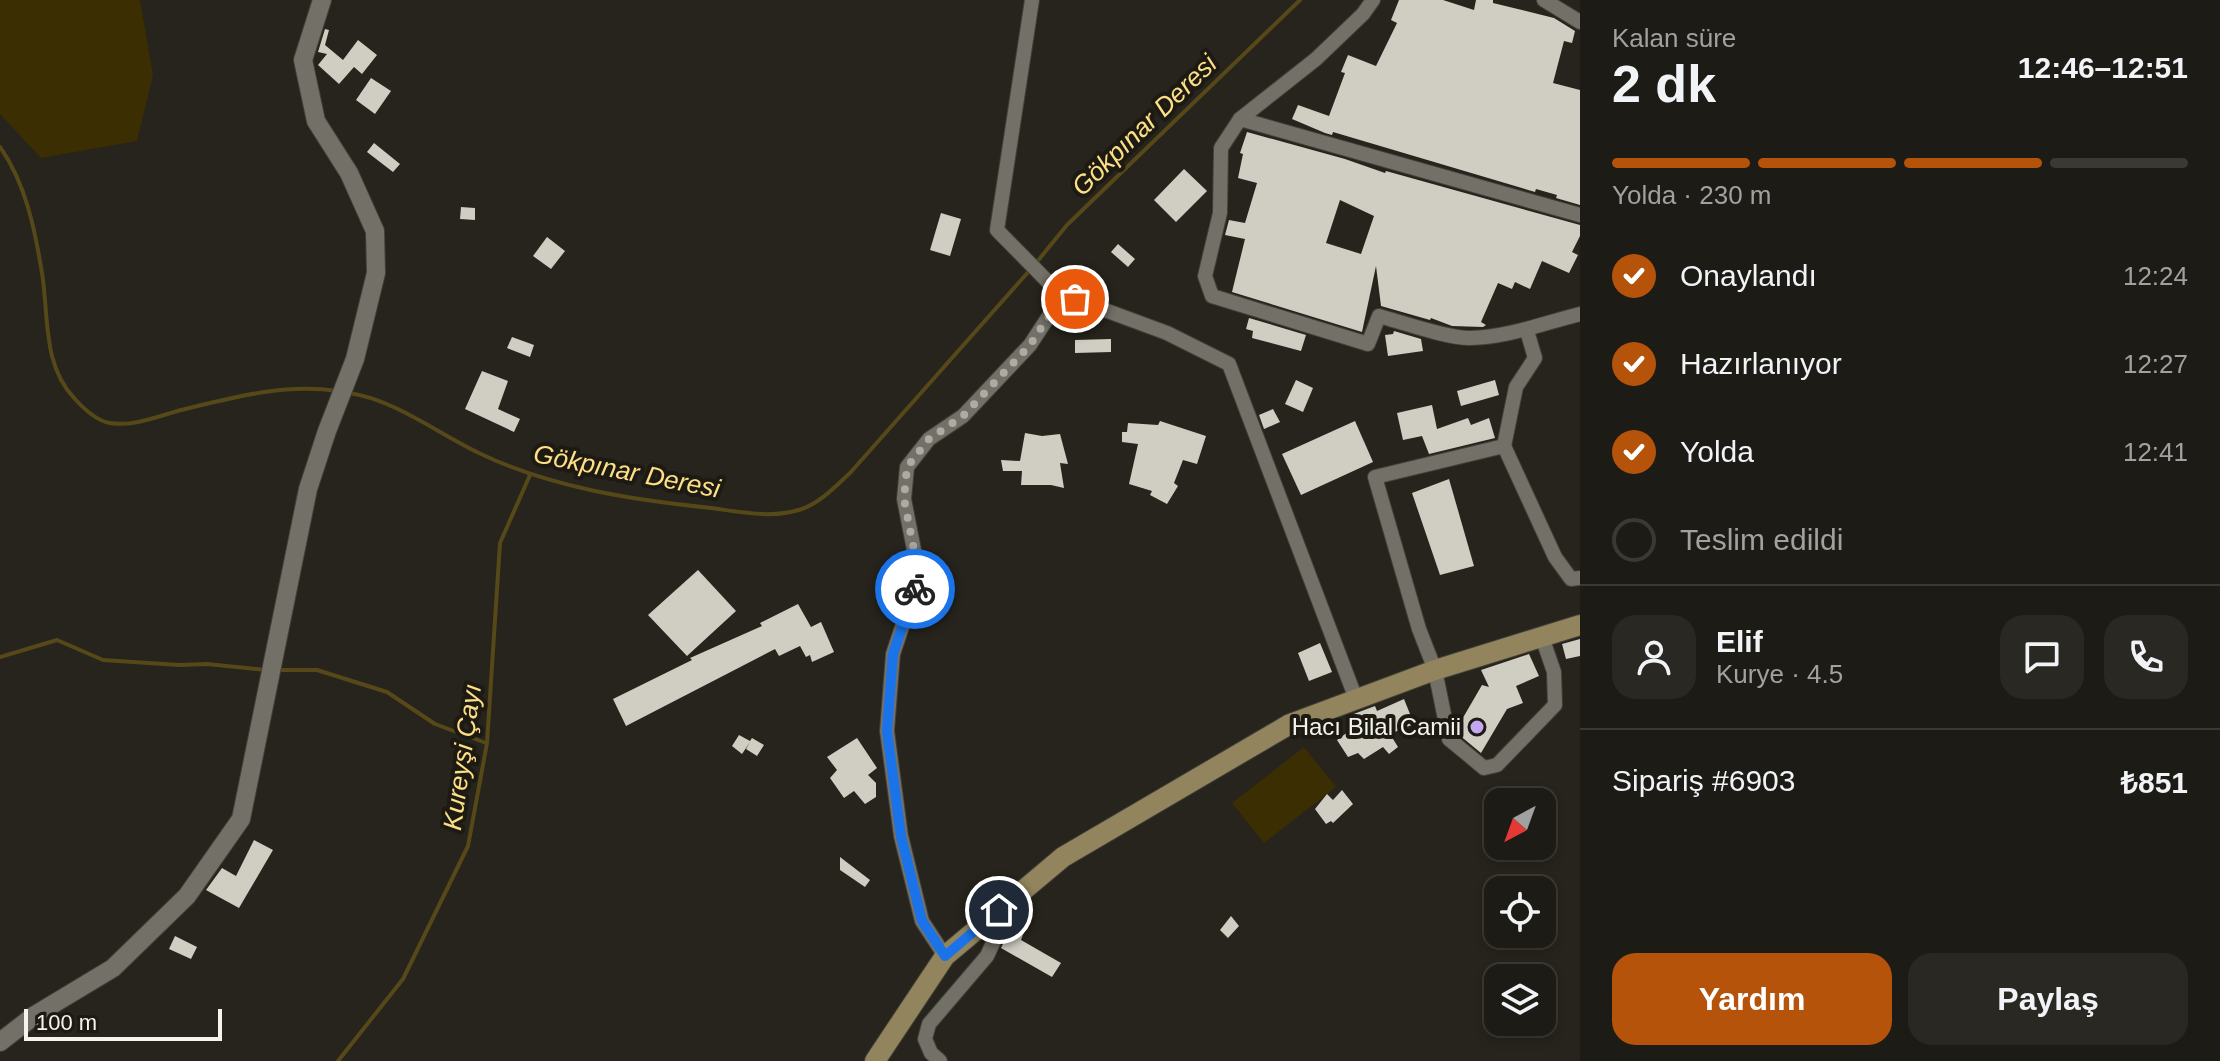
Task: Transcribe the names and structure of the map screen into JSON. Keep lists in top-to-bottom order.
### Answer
{
  "water": ["Gökpınar Deresi", "Kureyşi Çayı"],
  "places": ["Hacı Bilal Camii"],
  "scale_bar": "100 m",
  "north": "bottom left",
  "page": {
    "heading": ["2 dk", "Kalan süre", "12:46–12:51"],
    "panel": [
      "Elif",
      "Kurye · 4.5",
      "Sipariş #6903",
      "₺851"
    ],
    "bar": "Yolda · 230 m",
    "list": [
      ["Onaylandı", "12:24"],
      ["Hazırlanıyor", "12:27"],
      ["Yolda", "12:41"],
      "Teslim edildi"
    ],
    "buttons": ["Yardım", "Paylaş"],
    "scale": "100 m"
  }
}
